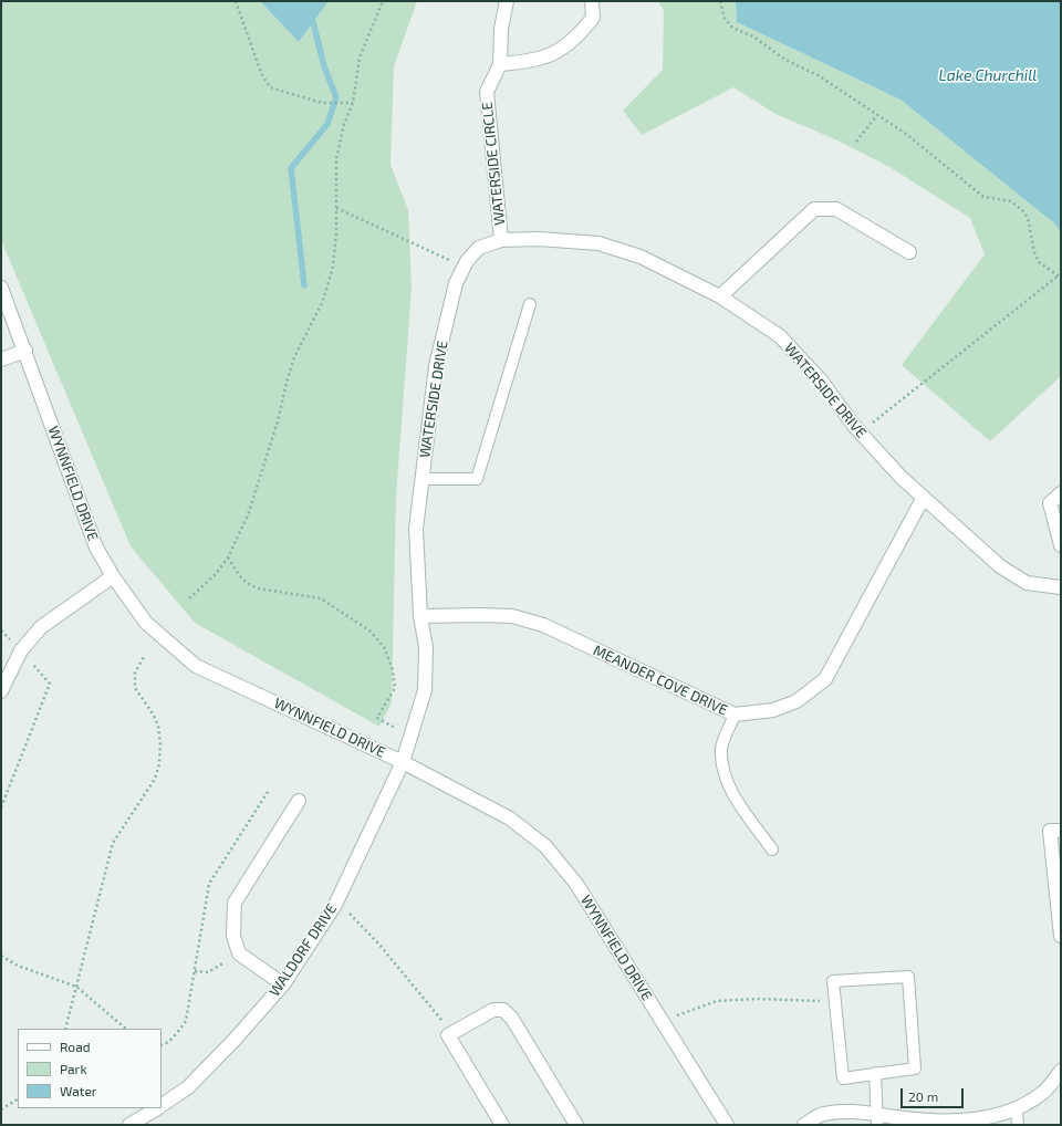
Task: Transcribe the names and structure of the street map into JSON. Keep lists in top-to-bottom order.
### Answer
{
  "streets": {
    "street": [
      "WATERSIDE CIRCLE",
      "WATERSIDE DRIVE",
      "WYNNFIELD DRIVE",
      "MEANDER COVE DRIVE",
      "WALDORF DRIVE"
    ]
  },
  "crossings": [
    ["WATERSIDE CIRCLE", "WATERSIDE DRIVE"],
    ["WATERSIDE DRIVE", "WYNNFIELD DRIVE"],
    ["WATERSIDE DRIVE", "MEANDER COVE DRIVE"],
    ["WATERSIDE DRIVE", "WALDORF DRIVE"],
    ["WYNNFIELD DRIVE", "WALDORF DRIVE"]
  ],
  "water": ["Lake Churchill"],
  "legend": ["Road", "Park", "Water"],
  "scale_bar": "20 m"
}
